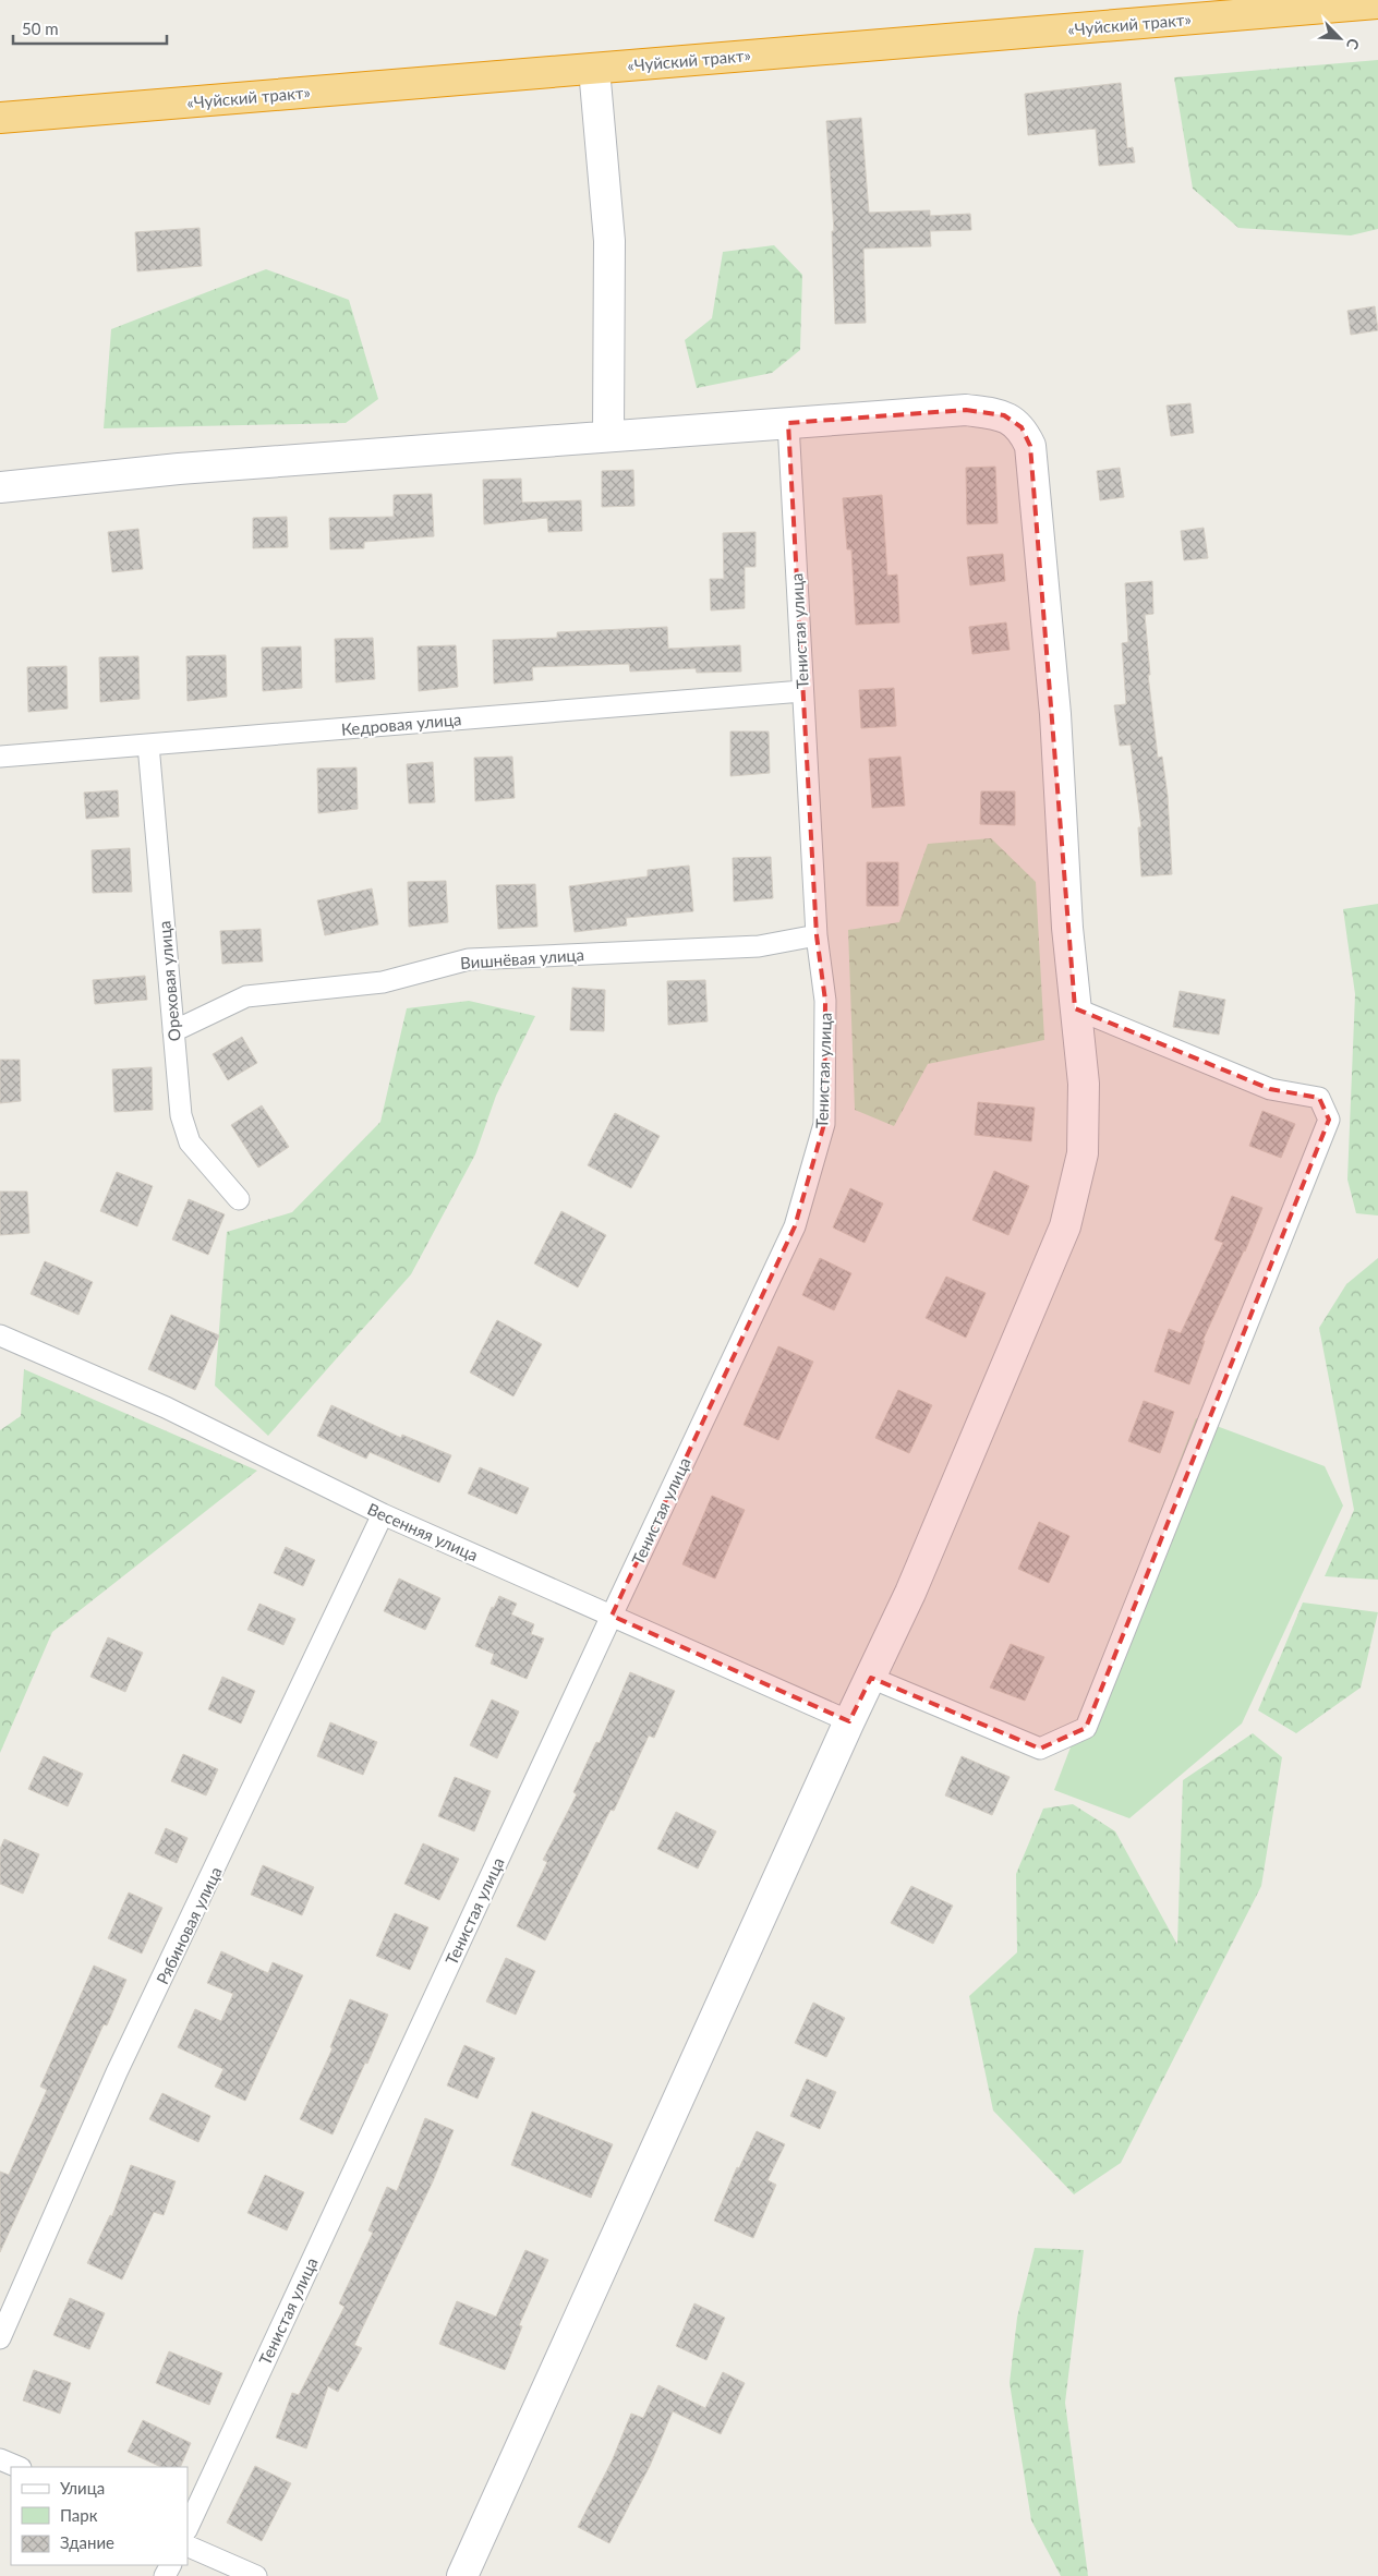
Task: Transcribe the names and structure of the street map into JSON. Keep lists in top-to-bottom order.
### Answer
{
  "streets": {
    "highway": ["«Чуйский тракт»"],
    "street": [
      "Тенистая улица",
      "Кедровая улица",
      "Вишнёвая улица",
      "Ореховая улица",
      "Весенняя улица",
      "Рябиновая улица"
    ]
  },
  "crossings": [
    ["Тенистая улица", "Кедровая улица"],
    ["Тенистая улица", "Вишнёвая улица"],
    ["Тенистая улица", "Весенняя улица"],
    ["Кедровая улица", "Ореховая улица"],
    ["Вишнёвая улица", "Ореховая улица"],
    ["Весенняя улица", "Рябиновая улица"]
  ],
  "legend": ["Улица", "Парк", "Здание"],
  "scale_bar": "50 m",
  "north": "bottom right"
}
